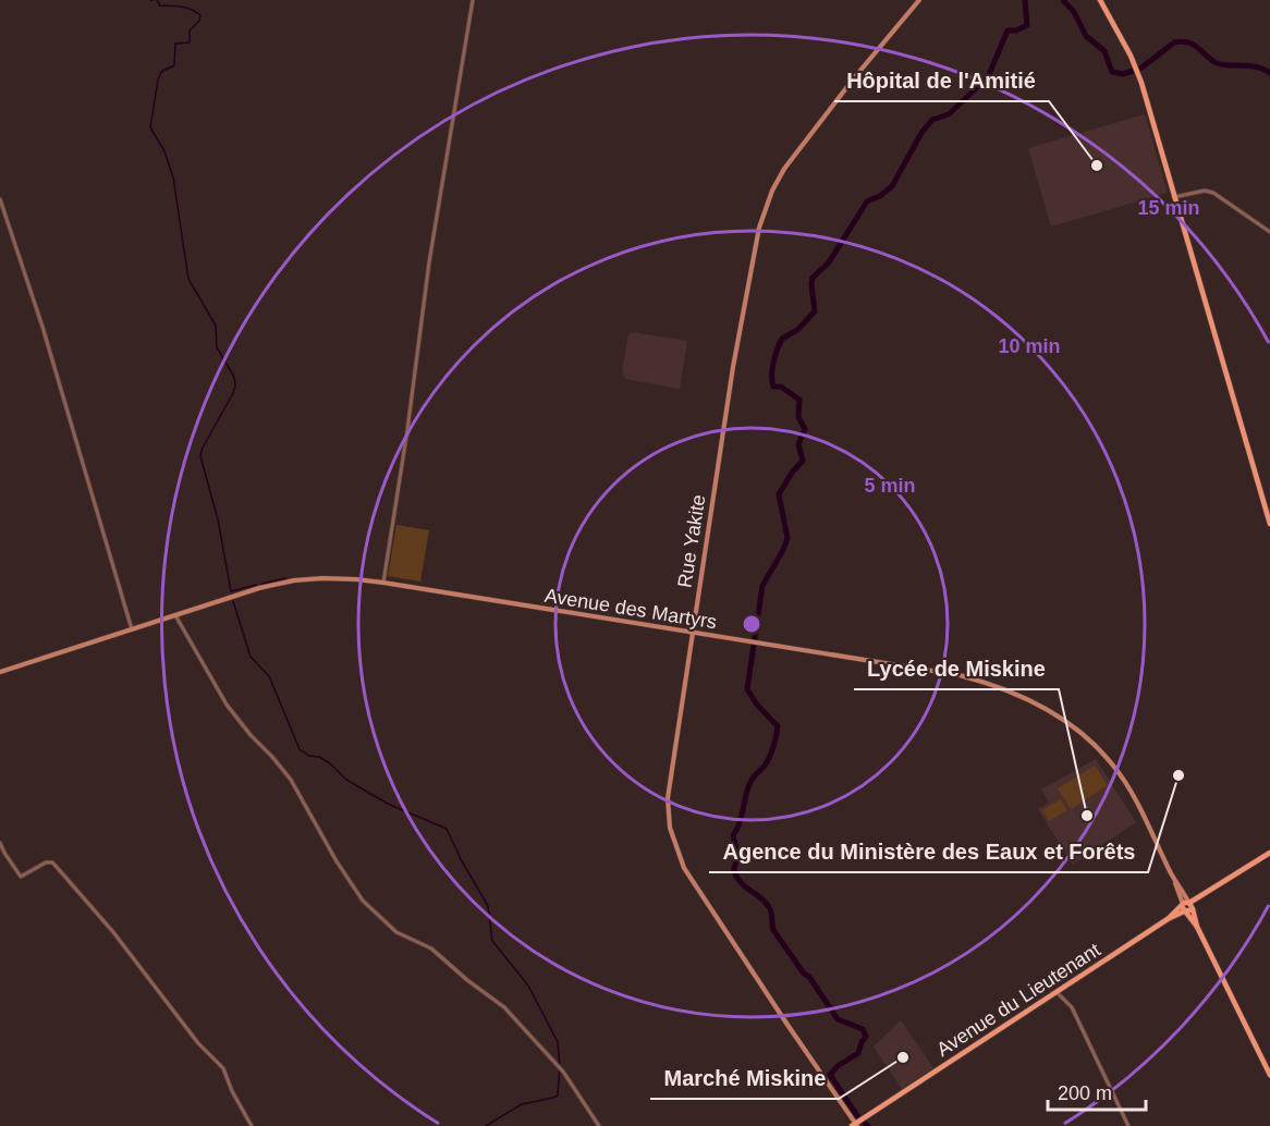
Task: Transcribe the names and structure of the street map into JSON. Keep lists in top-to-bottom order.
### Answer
{
  "streets": {
    "main road": ["Rue Yakite", "Avenue des Martyrs", "Avenue du Lieutenant"]
  },
  "crossings": [
    ["Rue Yakite", "Avenue des Martyrs"],
    ["Rue Yakite", "Avenue du Lieutenant"],
    ["Avenue des Martyrs", "Avenue du Lieutenant"]
  ],
  "places": [
    "Hôpital de l'Amitié",
    "Agence du Ministère des Eaux et Forêts",
    "Lycée de Miskine",
    "Marché Miskine"
  ],
  "scale_bar": "200 m",
  "rings": ["15 min", "10 min", "5 min"]
}
